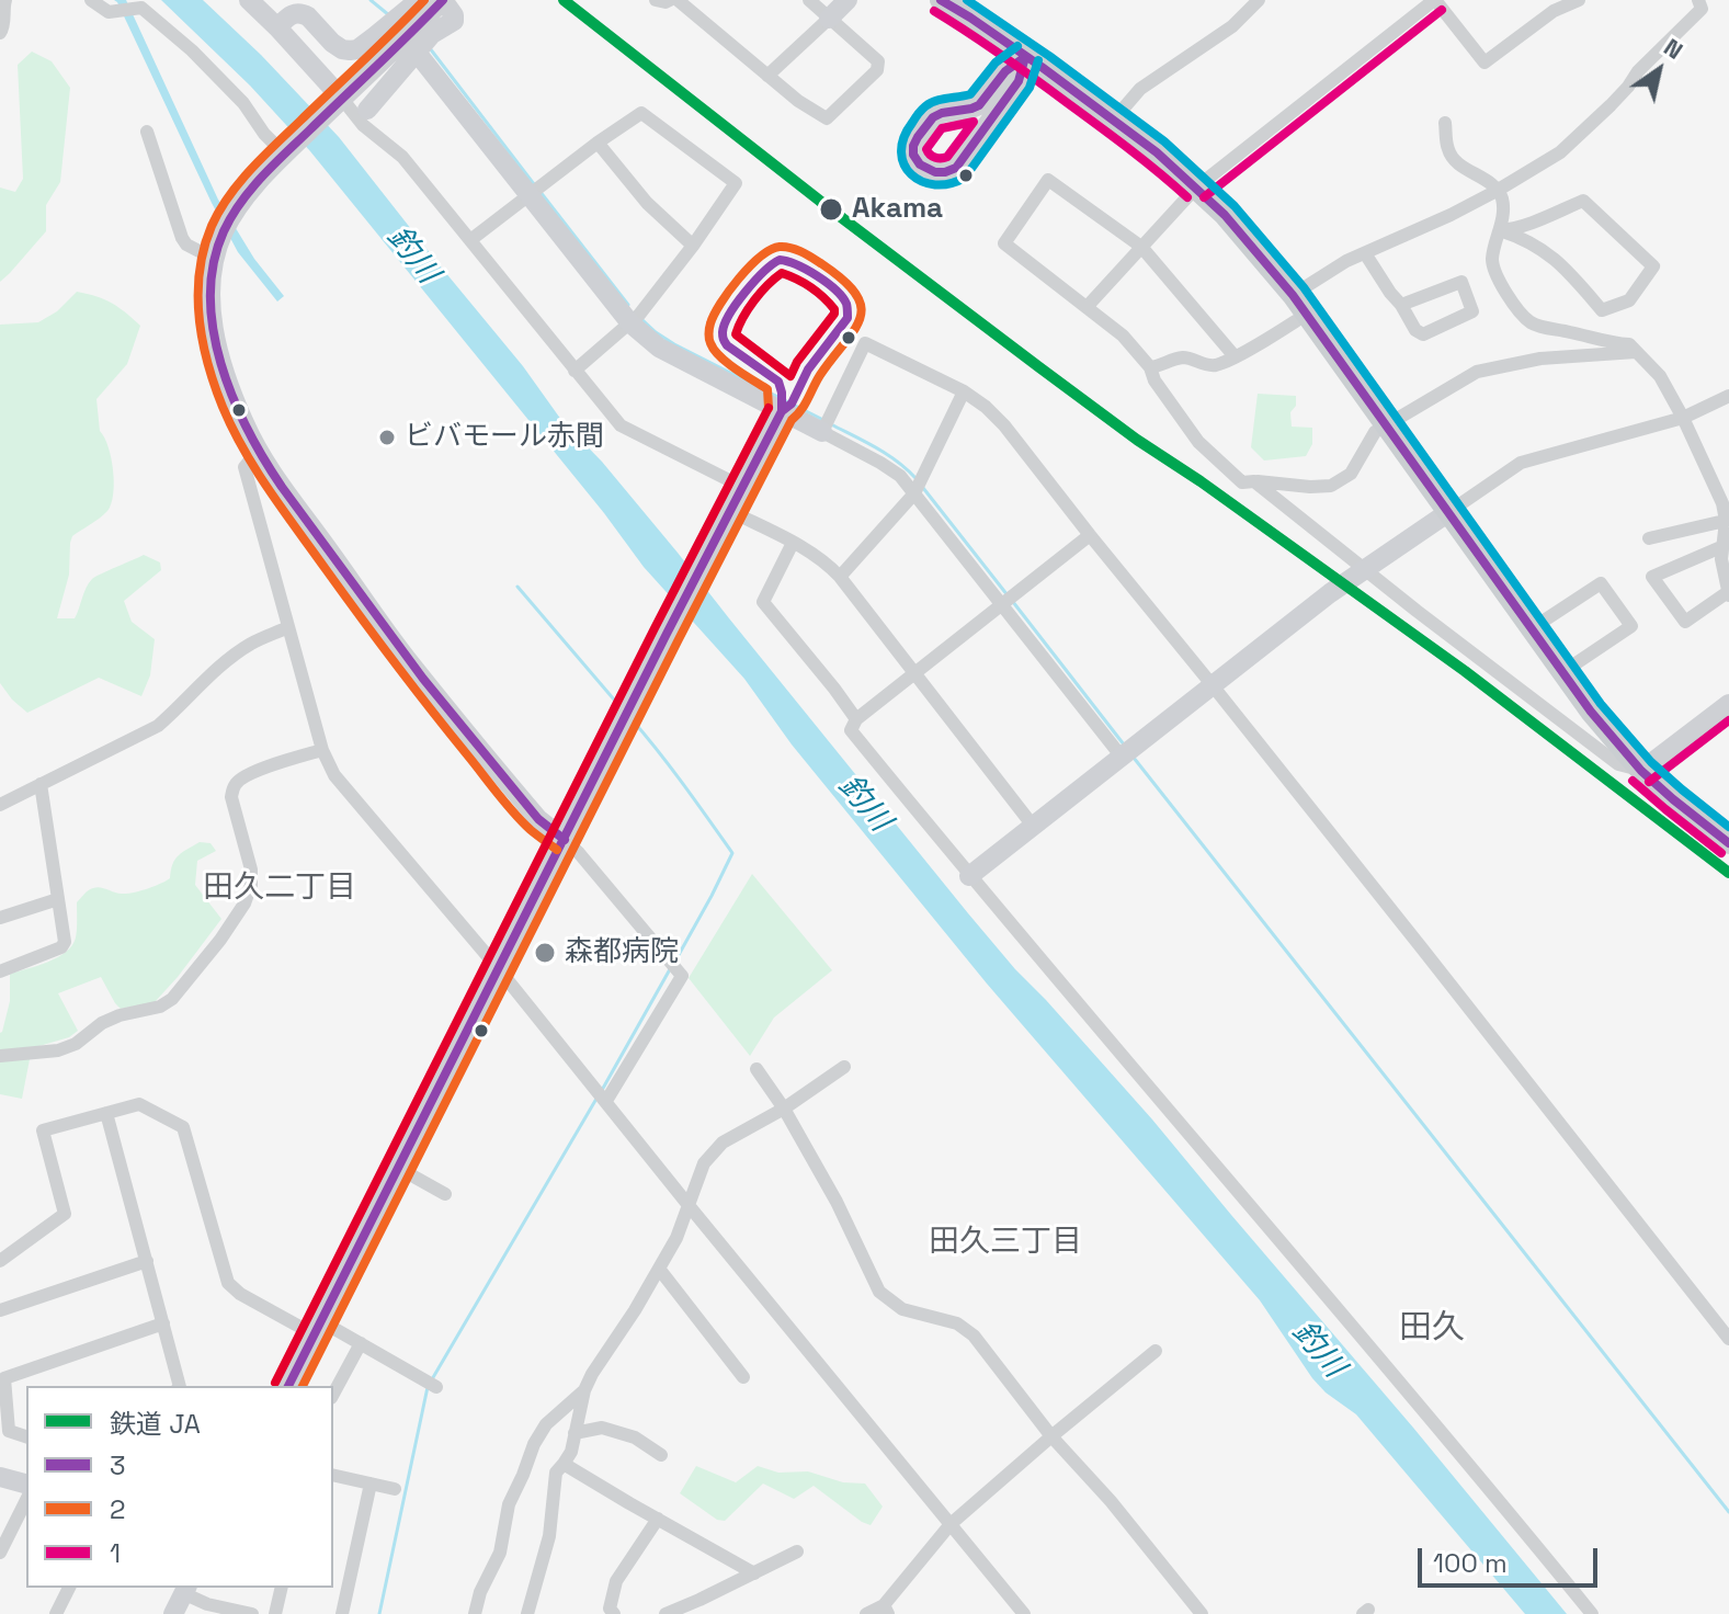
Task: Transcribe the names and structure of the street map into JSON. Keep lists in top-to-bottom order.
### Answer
{
  "districts": ["田久二丁目", "田久三丁目", "田久"],
  "water": ["釣川"],
  "places": ["Akama", "ビバモール赤間", "森都病院"],
  "lines": [
    "rail line JA",
    "transit line 3",
    "transit line 2",
    "transit line 1"
  ],
  "legend": [
    "鉄道 JA",
    "3",
    "2",
    "1"
  ],
  "scale_bar": "100 m",
  "north": "top right"
}
